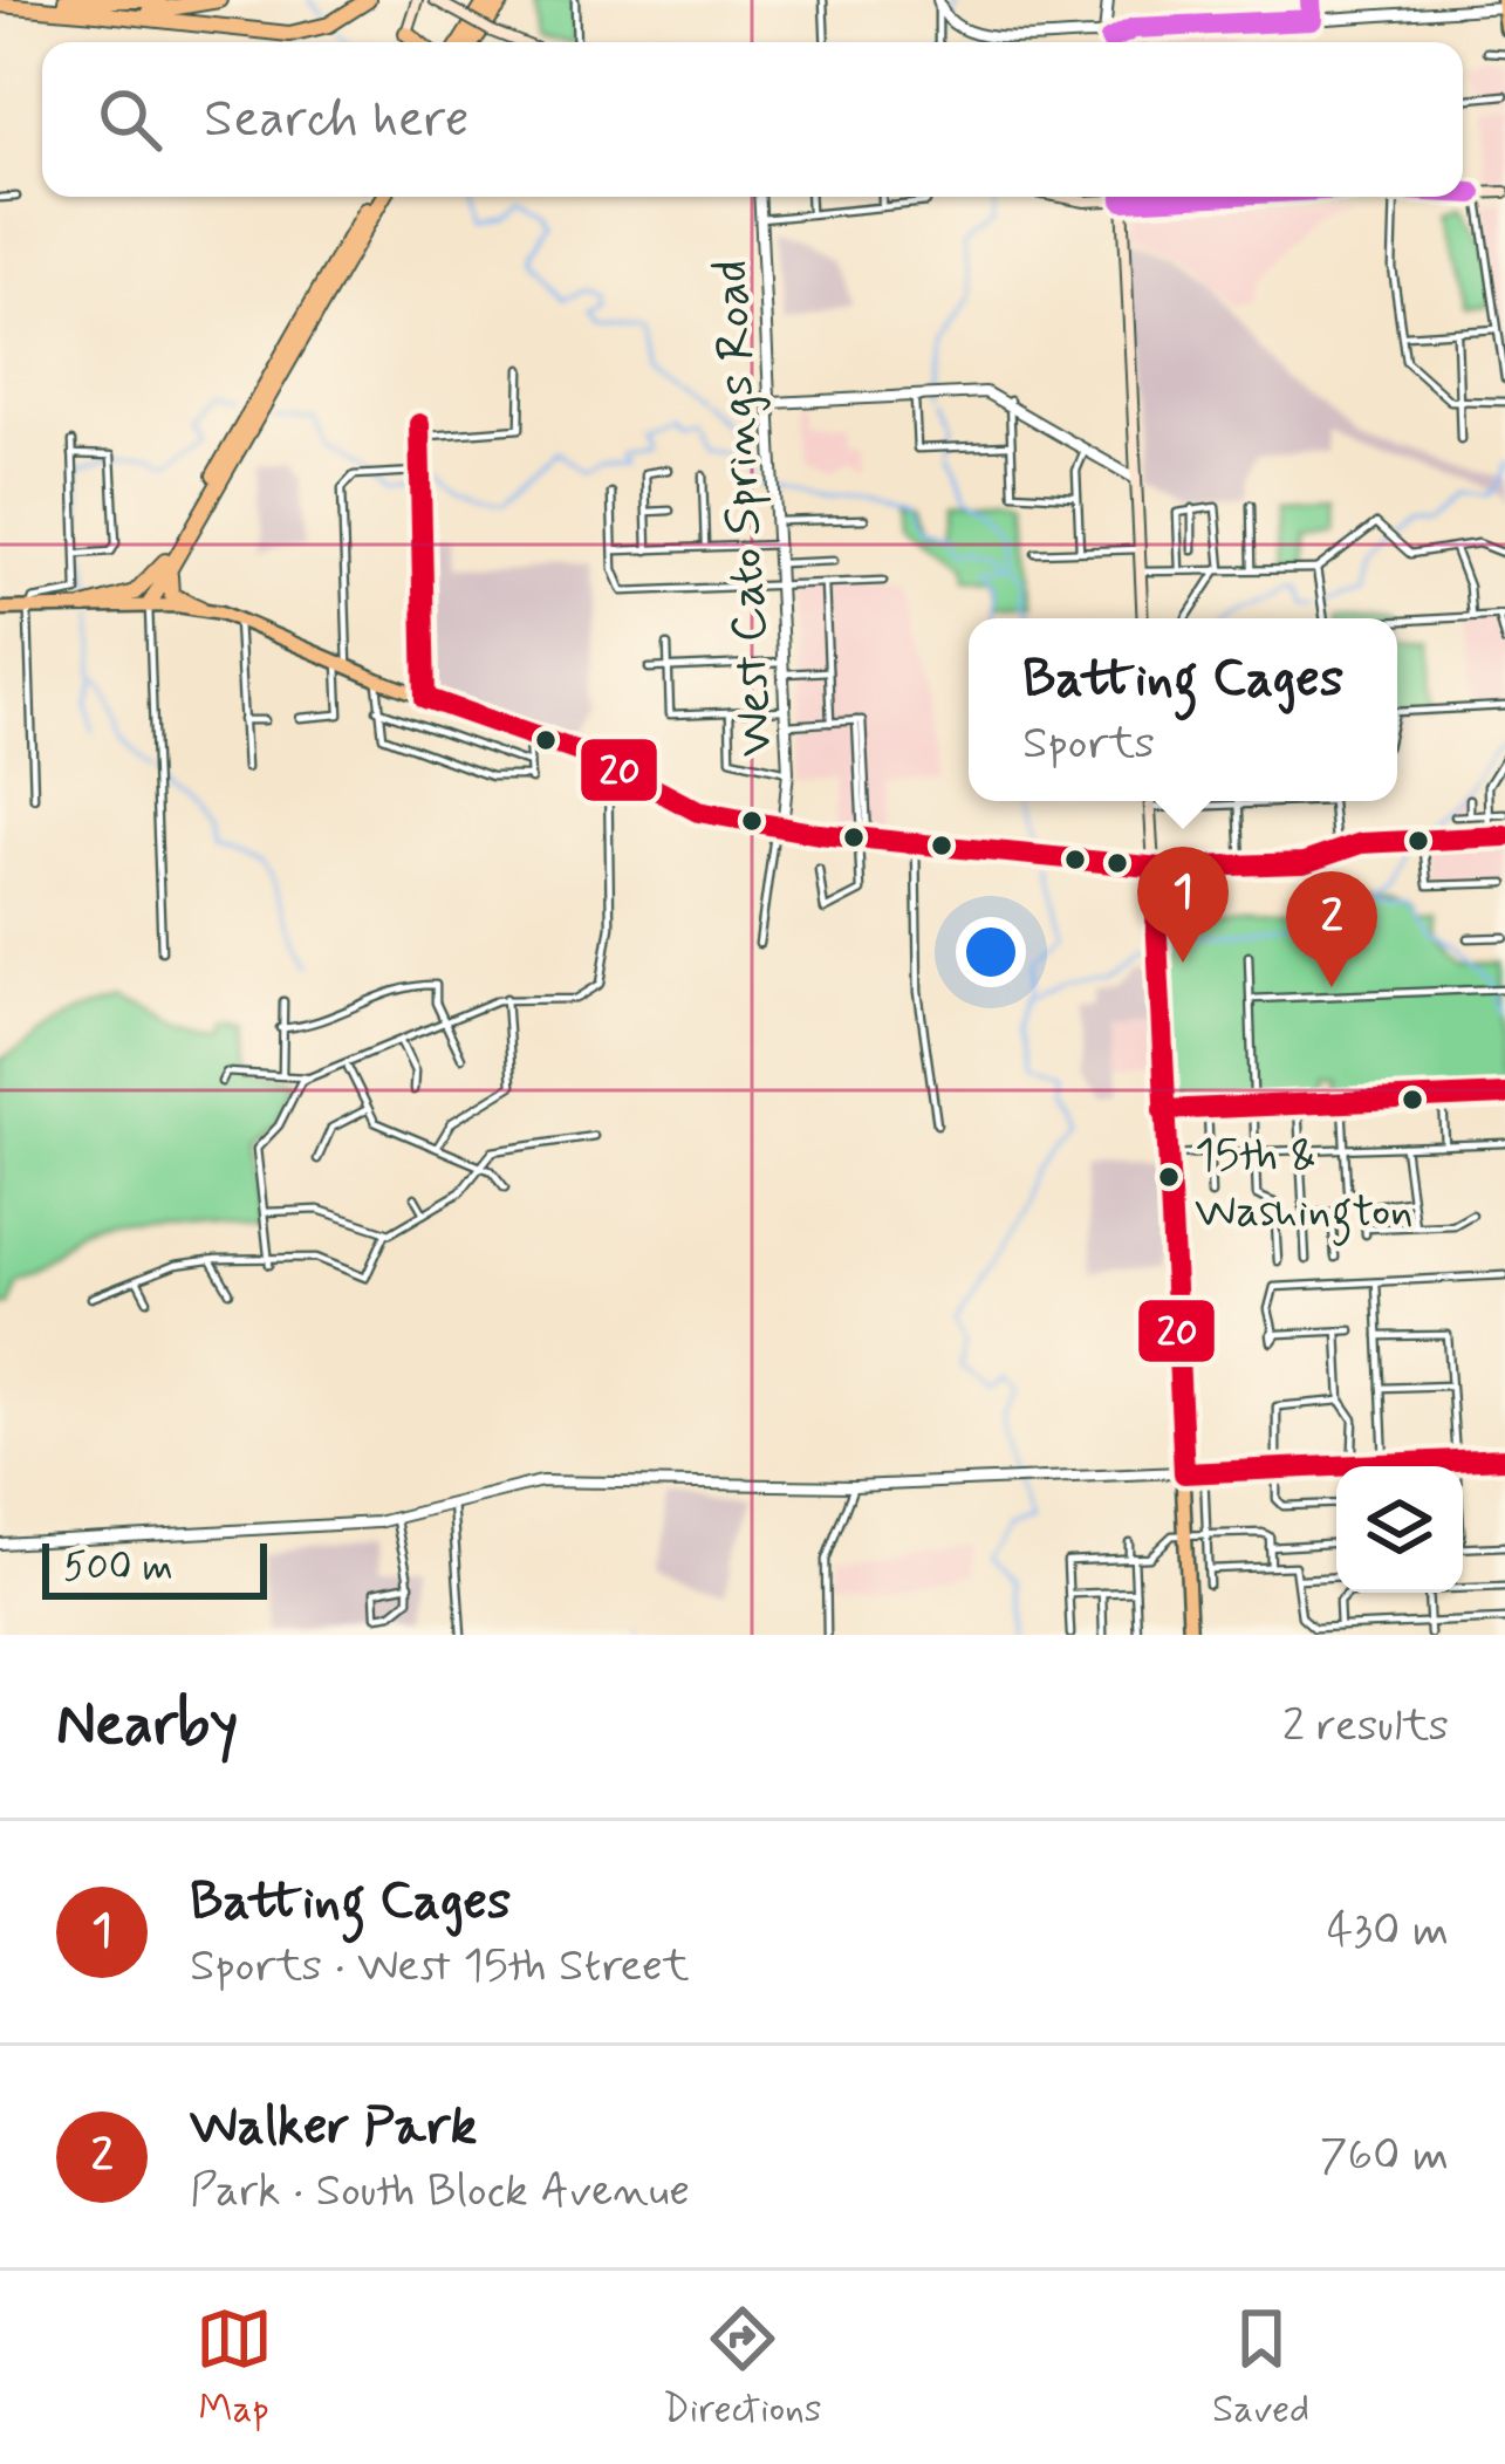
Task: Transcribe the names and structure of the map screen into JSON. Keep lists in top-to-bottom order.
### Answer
{
  "streets": {
    "street": ["West Cato Springs Road"]
  },
  "places": ["15th & Washington"],
  "lines": ["transit line 20"],
  "scale_bar": "500 m",
  "page": {
    "search": "Search here",
    "popup": ["Batting Cages", "Sports"],
    "pins": ["1", "2"],
    "scale": "500 m",
    "heading": ["Nearby", "2 results"],
    "list": [
      {
        "mark": "1",
        "name": "Batting Cages",
        "note": "Sports · West 15th Street",
        "value": "430 m"
      },
      {
        "mark": "2",
        "name": "Walker Park",
        "note": "Park · South Block Avenue",
        "value": "760 m"
      }
    ],
    "nav": ["Map", "Directions", "Saved"]
  }
}
